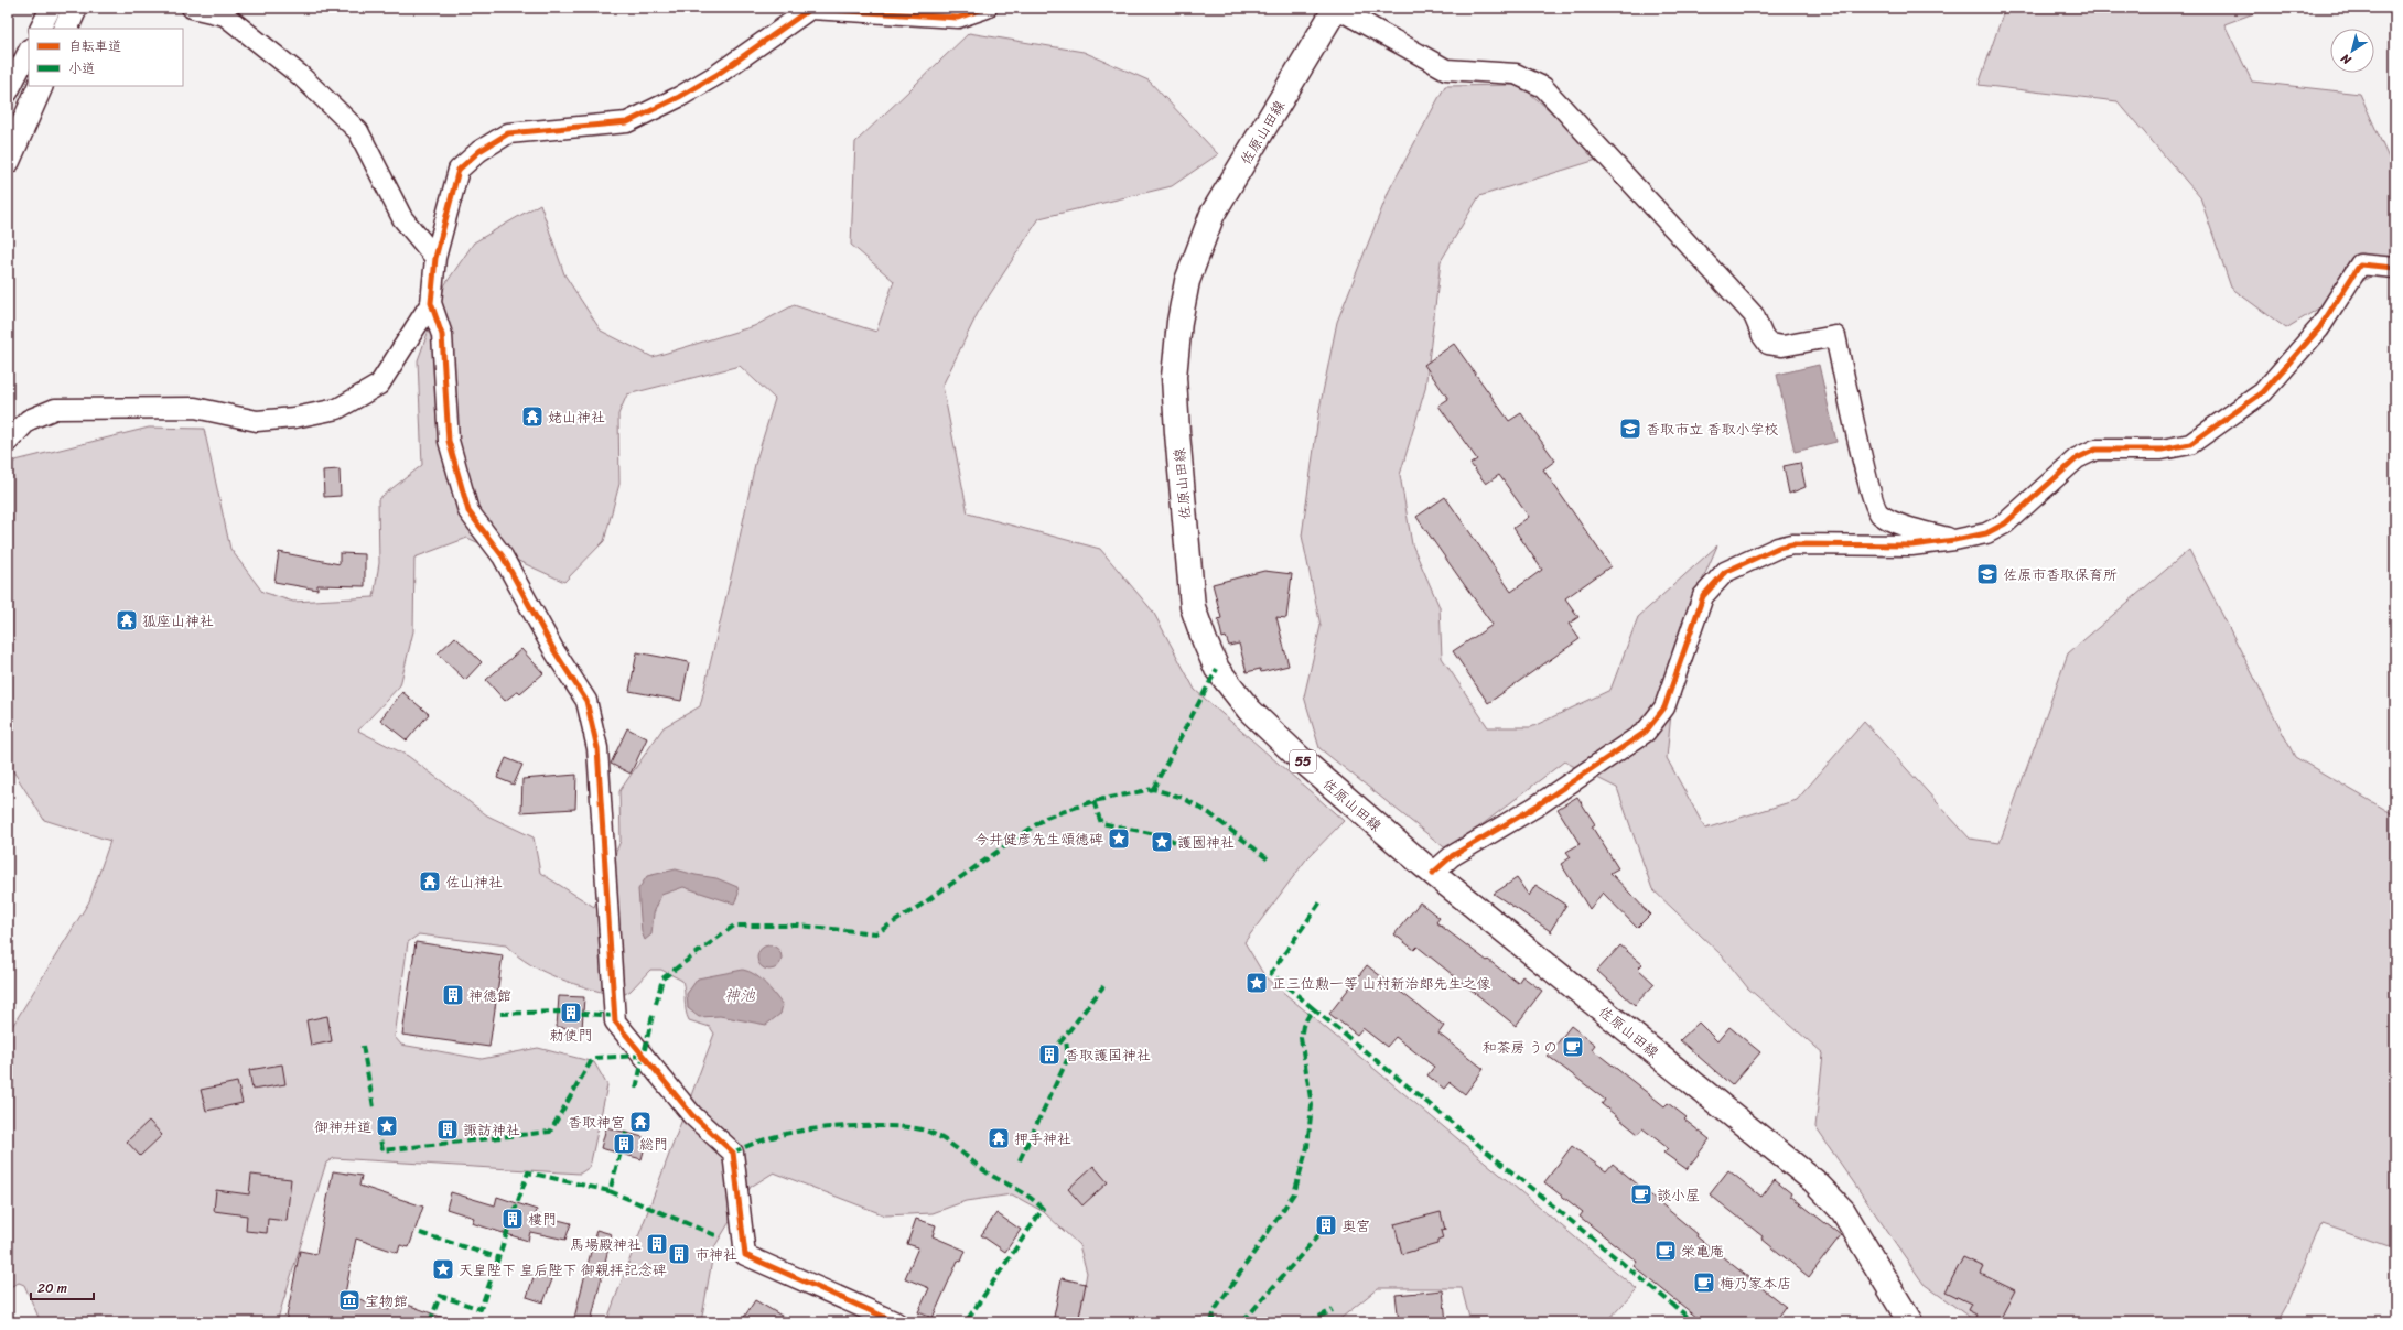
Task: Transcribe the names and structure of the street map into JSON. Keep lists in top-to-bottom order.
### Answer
{
  "streets": {
    "main road": ["佐原山田線", "55"]
  },
  "water": ["神池"],
  "places": {
    "temple": [
      "姥山神社",
      "狐座山神社",
      "佐山神社",
      "香取神宮",
      "押手神社"
    ],
    "school or university": ["香取市立 香取小学校", "佐原市香取保育所"],
    "place": [
      "今井健彦先生頌徳碑",
      "護國神社",
      "正三位勲一等 山村新治郎先生之像",
      "御神井道",
      "天皇陛下 皇后陛下 御親拝記念碑"
    ],
    "building": [
      "神徳館",
      "勅使門",
      "香取護国神社",
      "諏訪神社",
      "総門",
      "樓門",
      "奥宮",
      "馬場殿神社",
      "市神社"
    ],
    "cafe": [
      "和茶房 うの",
      "談小屋",
      "栄亀庵",
      "梅乃家本店"
    ],
    "museum": ["宝物館"]
  },
  "legend": ["自転車道", "小道"],
  "scale_bar": "20 m",
  "north": "bottom left"
}
